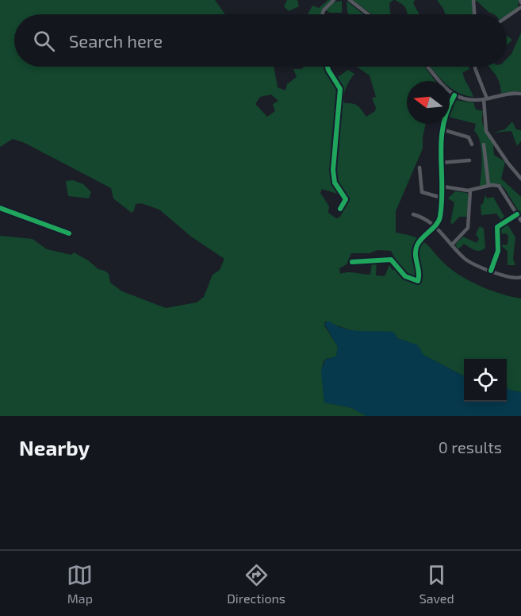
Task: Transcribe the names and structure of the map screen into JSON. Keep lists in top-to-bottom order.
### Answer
{
  "north": "left",
  "page": {
    "search": "Search here",
    "heading": ["Nearby", "0 results"],
    "nav": ["Map", "Directions", "Saved"]
  }
}
